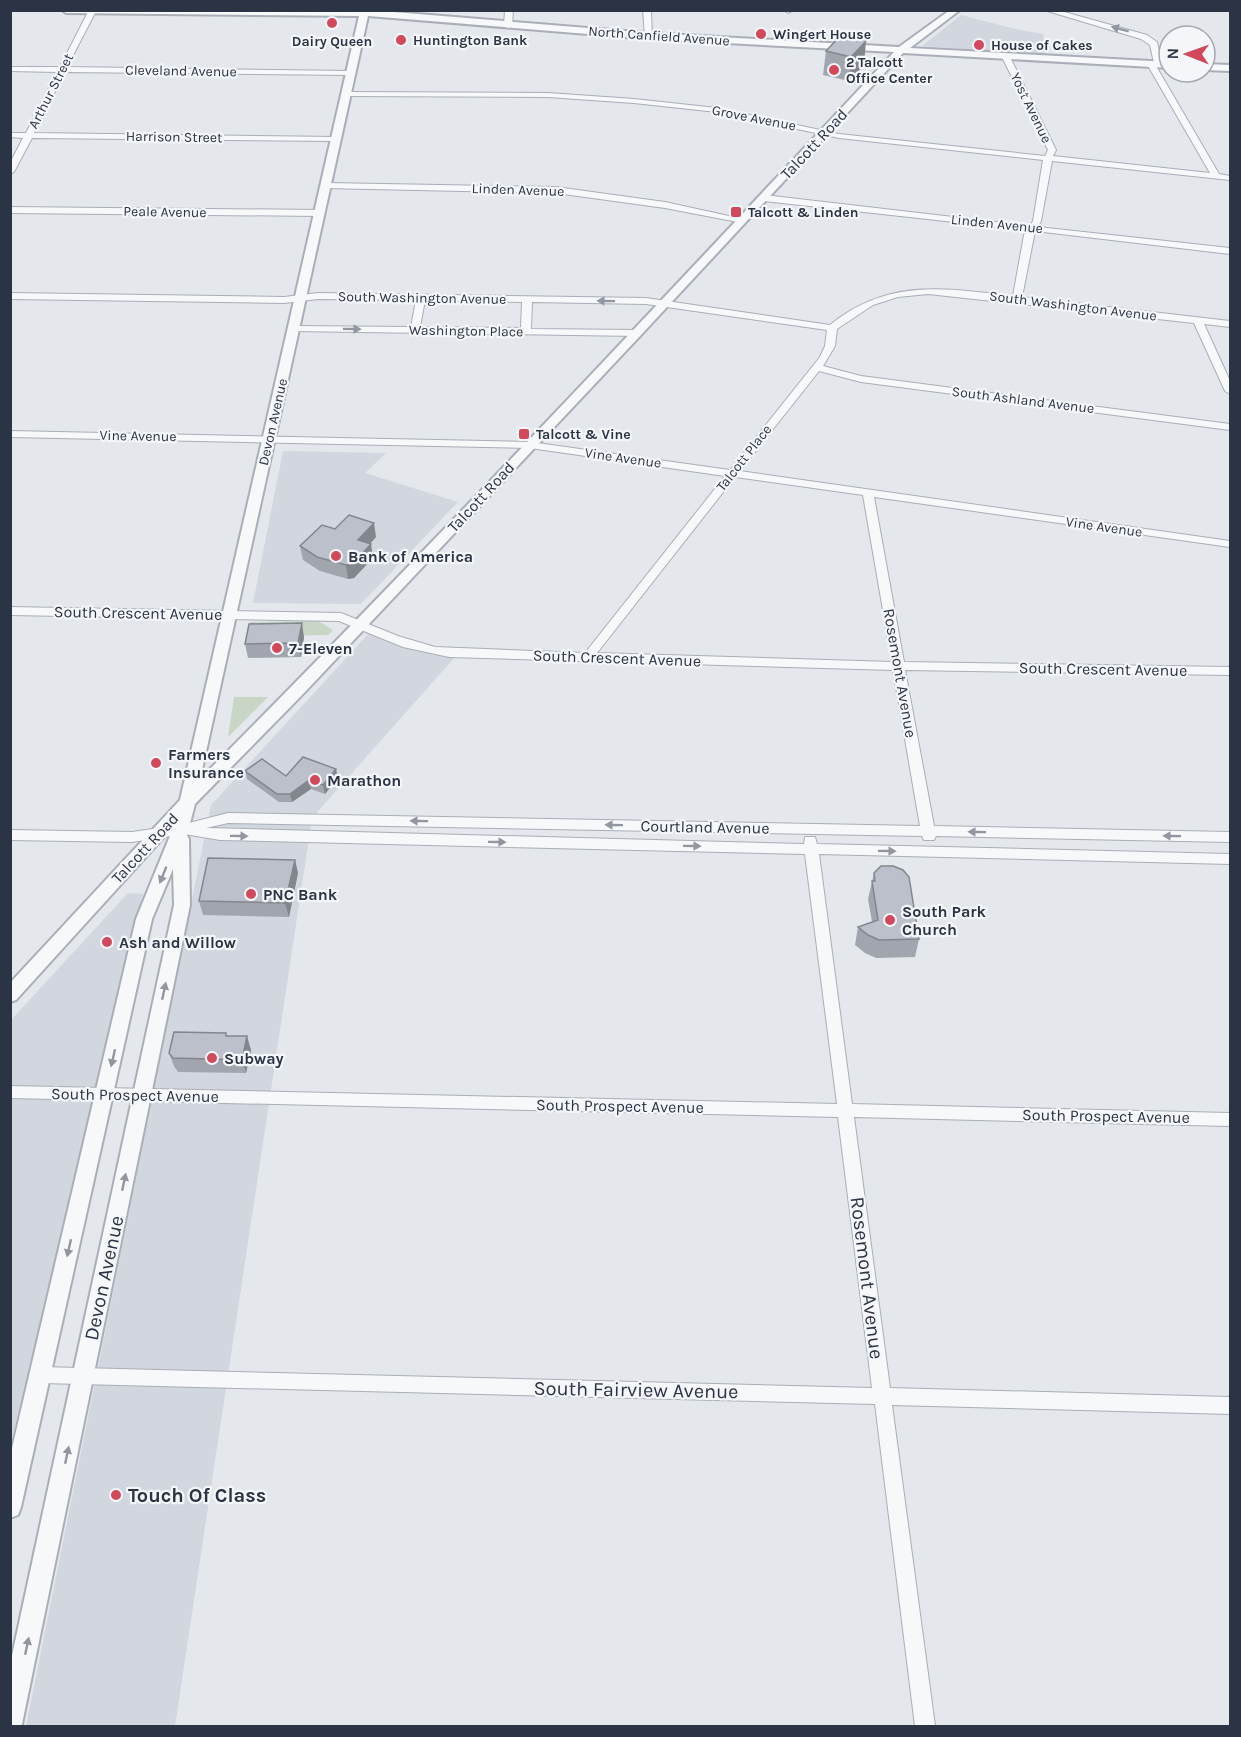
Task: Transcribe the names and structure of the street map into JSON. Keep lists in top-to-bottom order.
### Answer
{
  "streets": {
    "street": [
      "North Canfield Avenue",
      "Cleveland Avenue",
      "Arthur Street",
      "Yost Avenue",
      "Grove Avenue",
      "Harrison Street",
      "Talcott Road",
      "Linden Avenue",
      "Peale Avenue",
      "South Washington Avenue",
      "Washington Place",
      "South Ashland Avenue",
      "Devon Avenue",
      "Vine Avenue",
      "Talcott Place",
      "South Crescent Avenue",
      "Rosemont Avenue",
      "Courtland Avenue",
      "South Prospect Avenue",
      "South Fairview Avenue"
    ]
  },
  "crossings": [
    ["North Canfield Avenue", "Arthur Street"],
    ["North Canfield Avenue", "Yost Avenue"],
    ["North Canfield Avenue", "Talcott Road"],
    ["North Canfield Avenue", "Devon Avenue"],
    ["Cleveland Avenue", "Arthur Street"],
    ["Cleveland Avenue", "Devon Avenue"],
    ["Arthur Street", "Harrison Street"],
    ["Yost Avenue", "Grove Avenue"],
    ["Yost Avenue", "Linden Avenue"],
    ["Yost Avenue", "South Washington Avenue"],
    ["Grove Avenue", "Talcott Road"],
    ["Grove Avenue", "Devon Avenue"],
    ["Harrison Street", "Devon Avenue"],
    ["Talcott Road", "Linden Avenue"],
    ["Talcott Road", "South Washington Avenue"],
    ["Talcott Road", "Washington Place"],
    ["Talcott Road", "Devon Avenue"],
    ["Talcott Road", "Vine Avenue"],
    ["Talcott Road", "South Crescent Avenue"],
    ["Talcott Road", "Courtland Avenue"],
    ["Linden Avenue", "Devon Avenue"],
    ["Peale Avenue", "Devon Avenue"],
    ["South Washington Avenue", "Devon Avenue"],
    ["South Washington Avenue", "Talcott Place"],
    ["Washington Place", "Devon Avenue"],
    ["South Ashland Avenue", "Talcott Place"],
    ["Devon Avenue", "Vine Avenue"],
    ["Devon Avenue", "South Crescent Avenue"],
    ["Devon Avenue", "Courtland Avenue"],
    ["Devon Avenue", "South Prospect Avenue"],
    ["Devon Avenue", "South Fairview Avenue"],
    ["Vine Avenue", "Talcott Place"],
    ["Vine Avenue", "Rosemont Avenue"],
    ["Talcott Place", "South Crescent Avenue"],
    ["South Crescent Avenue", "Rosemont Avenue"],
    ["Rosemont Avenue", "Courtland Avenue"],
    ["Rosemont Avenue", "South Prospect Avenue"],
    ["Rosemont Avenue", "South Fairview Avenue"]
  ],
  "one_way": ["Washington Place"],
  "places": {
    "other": [
      "Dairy Queen",
      "Wingert House",
      "Huntington Bank",
      "House of Cakes",
      "2 Talcott Office Center",
      "Bank of America",
      "7-Eleven",
      "Farmers Insurance",
      "Marathon",
      "PNC Bank",
      "South Park Church",
      "Ash and Willow",
      "Subway",
      "Touch Of Class"
    ],
    "transit": ["Talcott & Linden", "Talcott & Vine"]
  },
  "north": "left"
}
